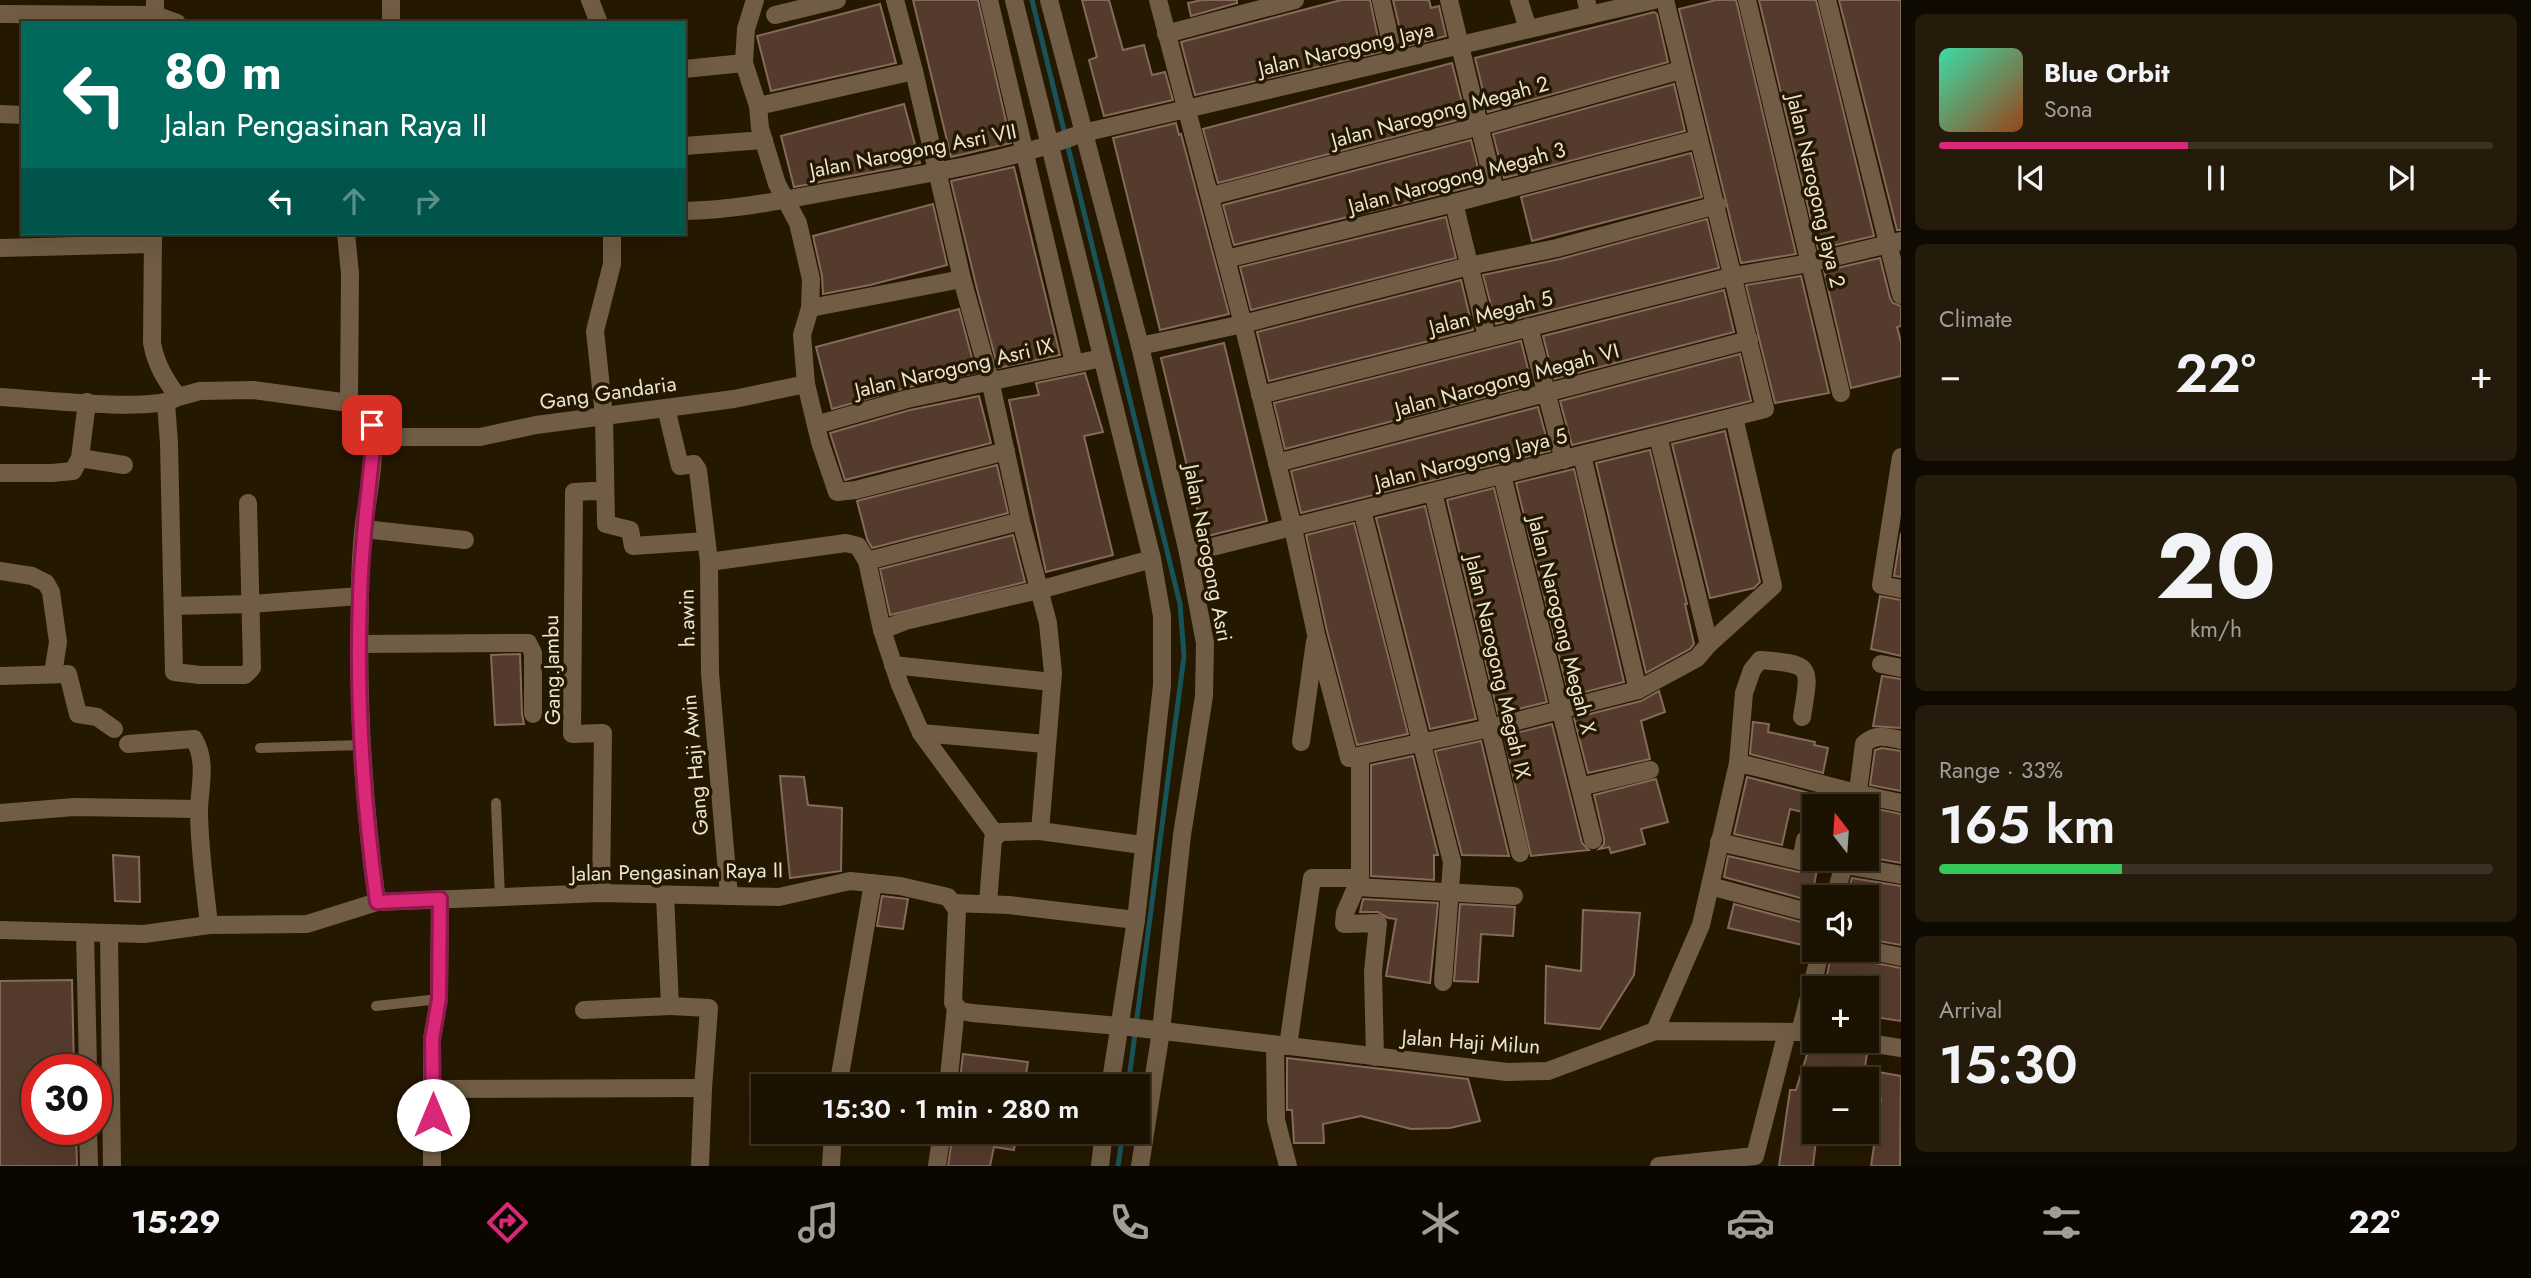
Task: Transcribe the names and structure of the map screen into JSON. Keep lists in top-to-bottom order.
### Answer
{
  "streets": {
    "street": [
      "Jalan Narogong Jaya",
      "Jalan Narogong Megah 2",
      "Jalan Narogong Asri VII",
      "Jalan Narogong Megah 3",
      "Jalan Narogong Jaya 2",
      "Jalan Megah 5",
      "Jalan Narogong Asri IX",
      "Jalan Narogong Megah VI",
      "Gang Gandaria",
      "Jalan Narogong Jaya 5",
      "Jalan Narogong Asri",
      "h.awin",
      "Jalan Narogong Megah X",
      "Jalan Narogong Megah IX",
      "Gang.Jambu",
      "Gang Haji Awin",
      "Jalan Pengasinan Raya II",
      "Jalan Haji Milun"
    ]
  },
  "crossings": [
    ["Jalan Narogong Jaya", "Jalan Narogong Asri VII"],
    ["Jalan Narogong Jaya", "Jalan Narogong Asri"],
    ["Jalan Narogong Asri VII", "Jalan Narogong Asri"],
    ["Jalan Narogong Jaya 2", "Jalan Megah 5"],
    ["Jalan Narogong Asri IX", "Jalan Narogong Asri"],
    ["Jalan Narogong Megah VI", "Jalan Narogong Jaya 5"],
    ["Gang Gandaria", "h.awin"],
    ["Jalan Narogong Jaya 5", "Jalan Narogong Asri"],
    ["Jalan Narogong Jaya 5", "Jalan Narogong Megah X"],
    ["Jalan Narogong Jaya 5", "Jalan Narogong Megah IX"],
    ["Jalan Narogong Asri", "Jalan Haji Milun"],
    ["h.awin", "Gang Haji Awin"],
    ["Gang.Jambu", "Jalan Pengasinan Raya II"],
    ["Gang Haji Awin", "Jalan Pengasinan Raya II"]
  ],
  "north": "top",
  "page": {
    "turn": ["80 m", "Jalan Pengasinan Raya II"],
    "song": ["Blue Orbit", "Sona"],
    "tile": [
      "Climate",
      ["20", "km/h"],
      ["Range · 33%", "165 km"],
      ["Arrival", "15:30"]
    ],
    "heat": ["−", "22°", "+"],
    "map_buttons": ["+", "−"],
    "limit": "30",
    "trip": "15:30 · 1 min · 280 m",
    "tabs": ["15:29", "22°"]
  }
}
